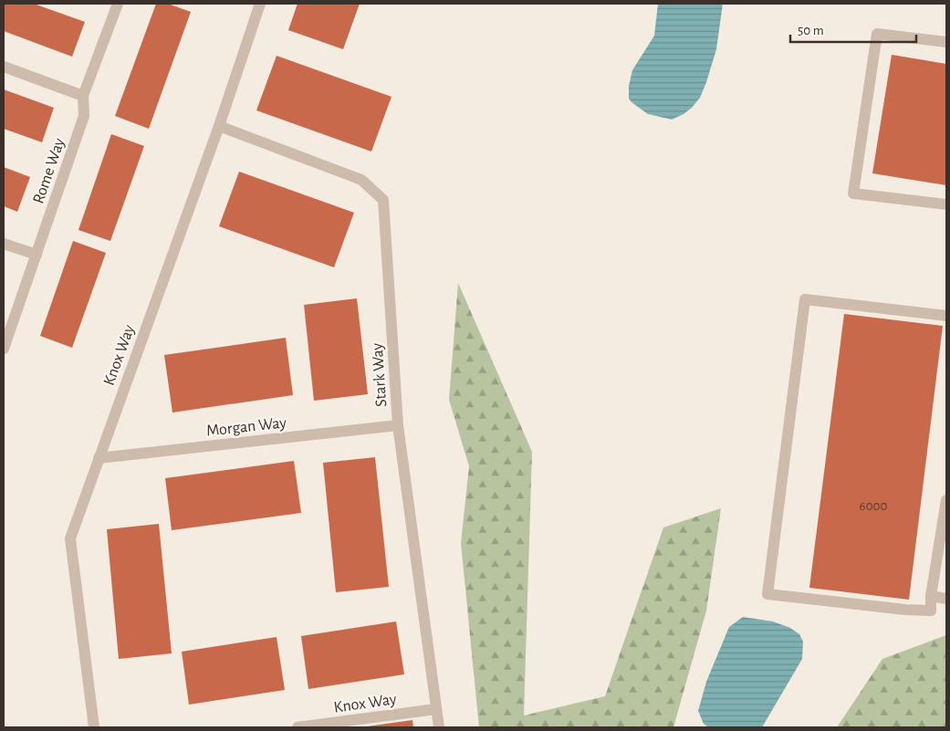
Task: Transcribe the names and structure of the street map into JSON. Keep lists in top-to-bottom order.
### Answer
{
  "streets": {
    "street": [
      "Rome Way",
      "Knox Way",
      "Stark Way",
      "Morgan Way"
    ]
  },
  "crossings": [
    ["Knox Way", "Stark Way"],
    ["Knox Way", "Morgan Way"],
    ["Stark Way", "Morgan Way"]
  ],
  "house_numbers": ["6000"],
  "scale_bar": "50 m"
}
